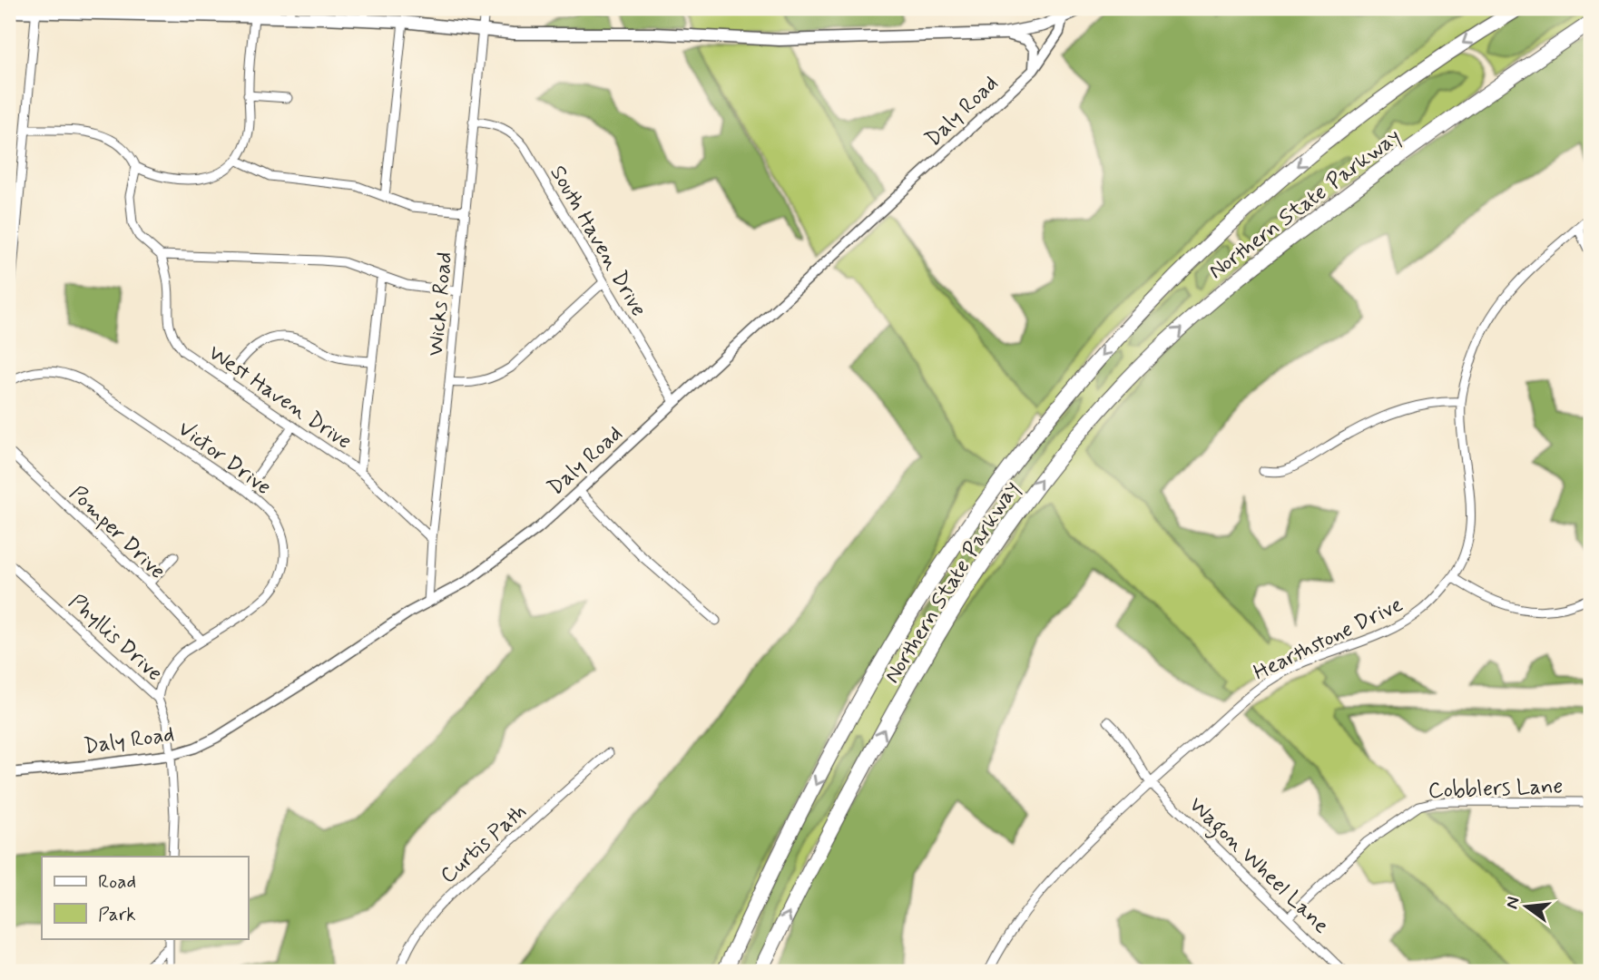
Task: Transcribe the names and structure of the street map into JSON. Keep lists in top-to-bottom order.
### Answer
{
  "streets": {
    "highway": ["Northern State Parkway"],
    "street": [
      "Daly Road",
      "South Haven Drive",
      "Wicks Road",
      "West Haven Drive",
      "Victor Drive",
      "Pomper Drive",
      "Phyllis Drive",
      "Hearthstone Drive",
      "Cobblers Lane",
      "Curtis Path",
      "Wagon Wheel Lane"
    ]
  },
  "crossings": [
    ["Daly Road", "South Haven Drive"],
    ["Daly Road", "Wicks Road"],
    ["Daly Road", "Phyllis Drive"],
    ["South Haven Drive", "Wicks Road"],
    ["Wicks Road", "West Haven Drive"],
    ["Victor Drive", "Pomper Drive"],
    ["Victor Drive", "Phyllis Drive"],
    ["Hearthstone Drive", "Wagon Wheel Lane"],
    ["Cobblers Lane", "Wagon Wheel Lane"]
  ],
  "legend": ["Road", "Park"],
  "north": "left"
}
